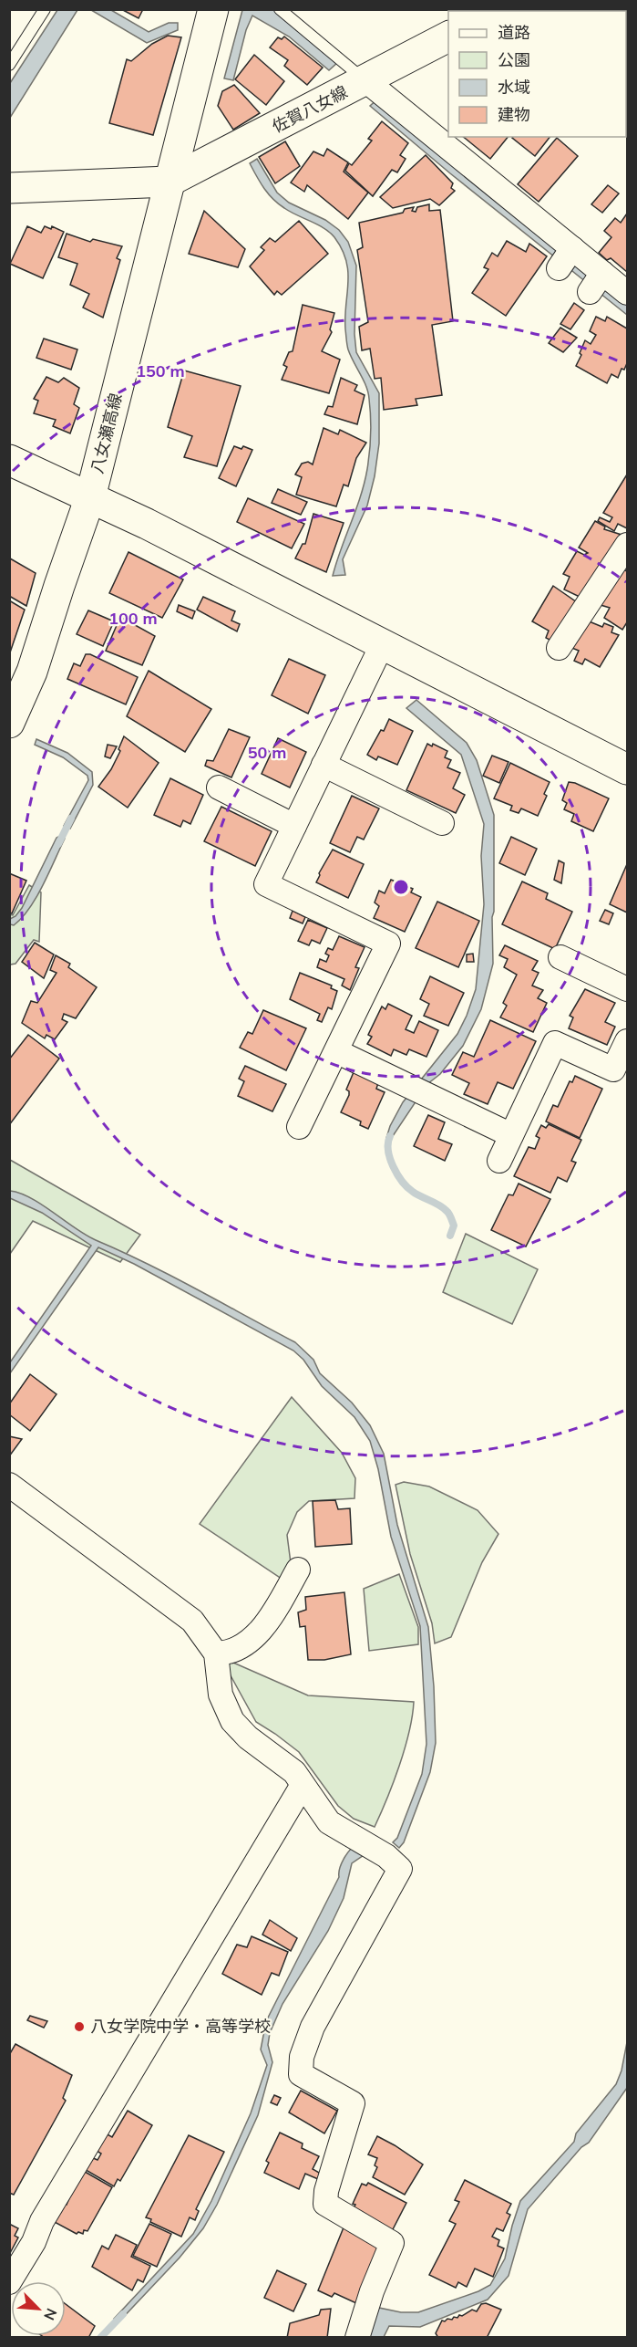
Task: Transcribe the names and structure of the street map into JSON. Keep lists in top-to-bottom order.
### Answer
{
  "streets": {
    "main road": ["佐賀八女線", "八女瀬高線"]
  },
  "crossings": [
    ["佐賀八女線", "八女瀬高線"]
  ],
  "places": ["八女学院中学・高等学校"],
  "legend": [
    "道路",
    "公園",
    "水域",
    "建物"
  ],
  "north": "bottom right",
  "rings": ["150 m", "100 m", "50 m"]
}
